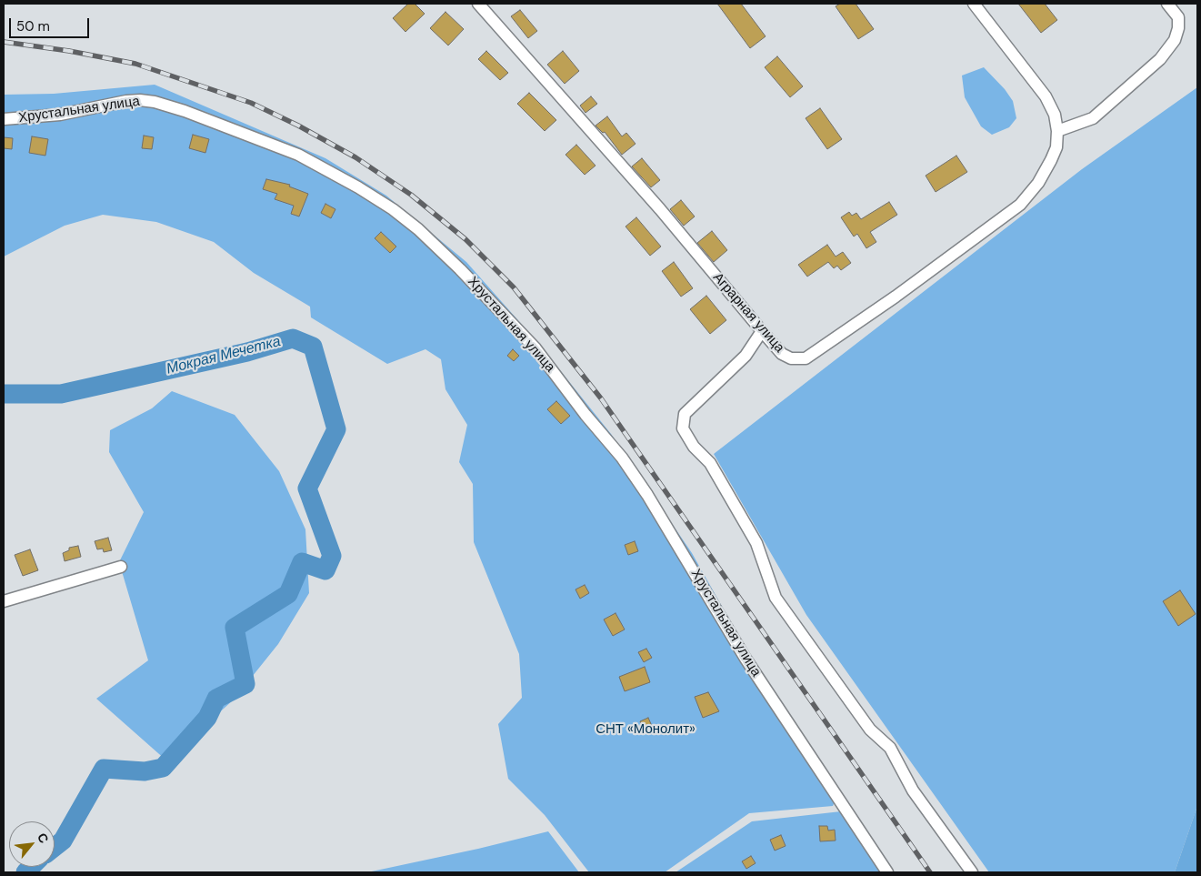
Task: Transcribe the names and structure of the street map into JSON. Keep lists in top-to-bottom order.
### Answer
{
  "streets": {
    "street": ["Хрустальная улица", "Аграрная улица"]
  },
  "water": ["Мокрая Мечетка"],
  "parks": ["СНТ «Монолит»"],
  "scale_bar": "50 m",
  "north": "top right"
}
